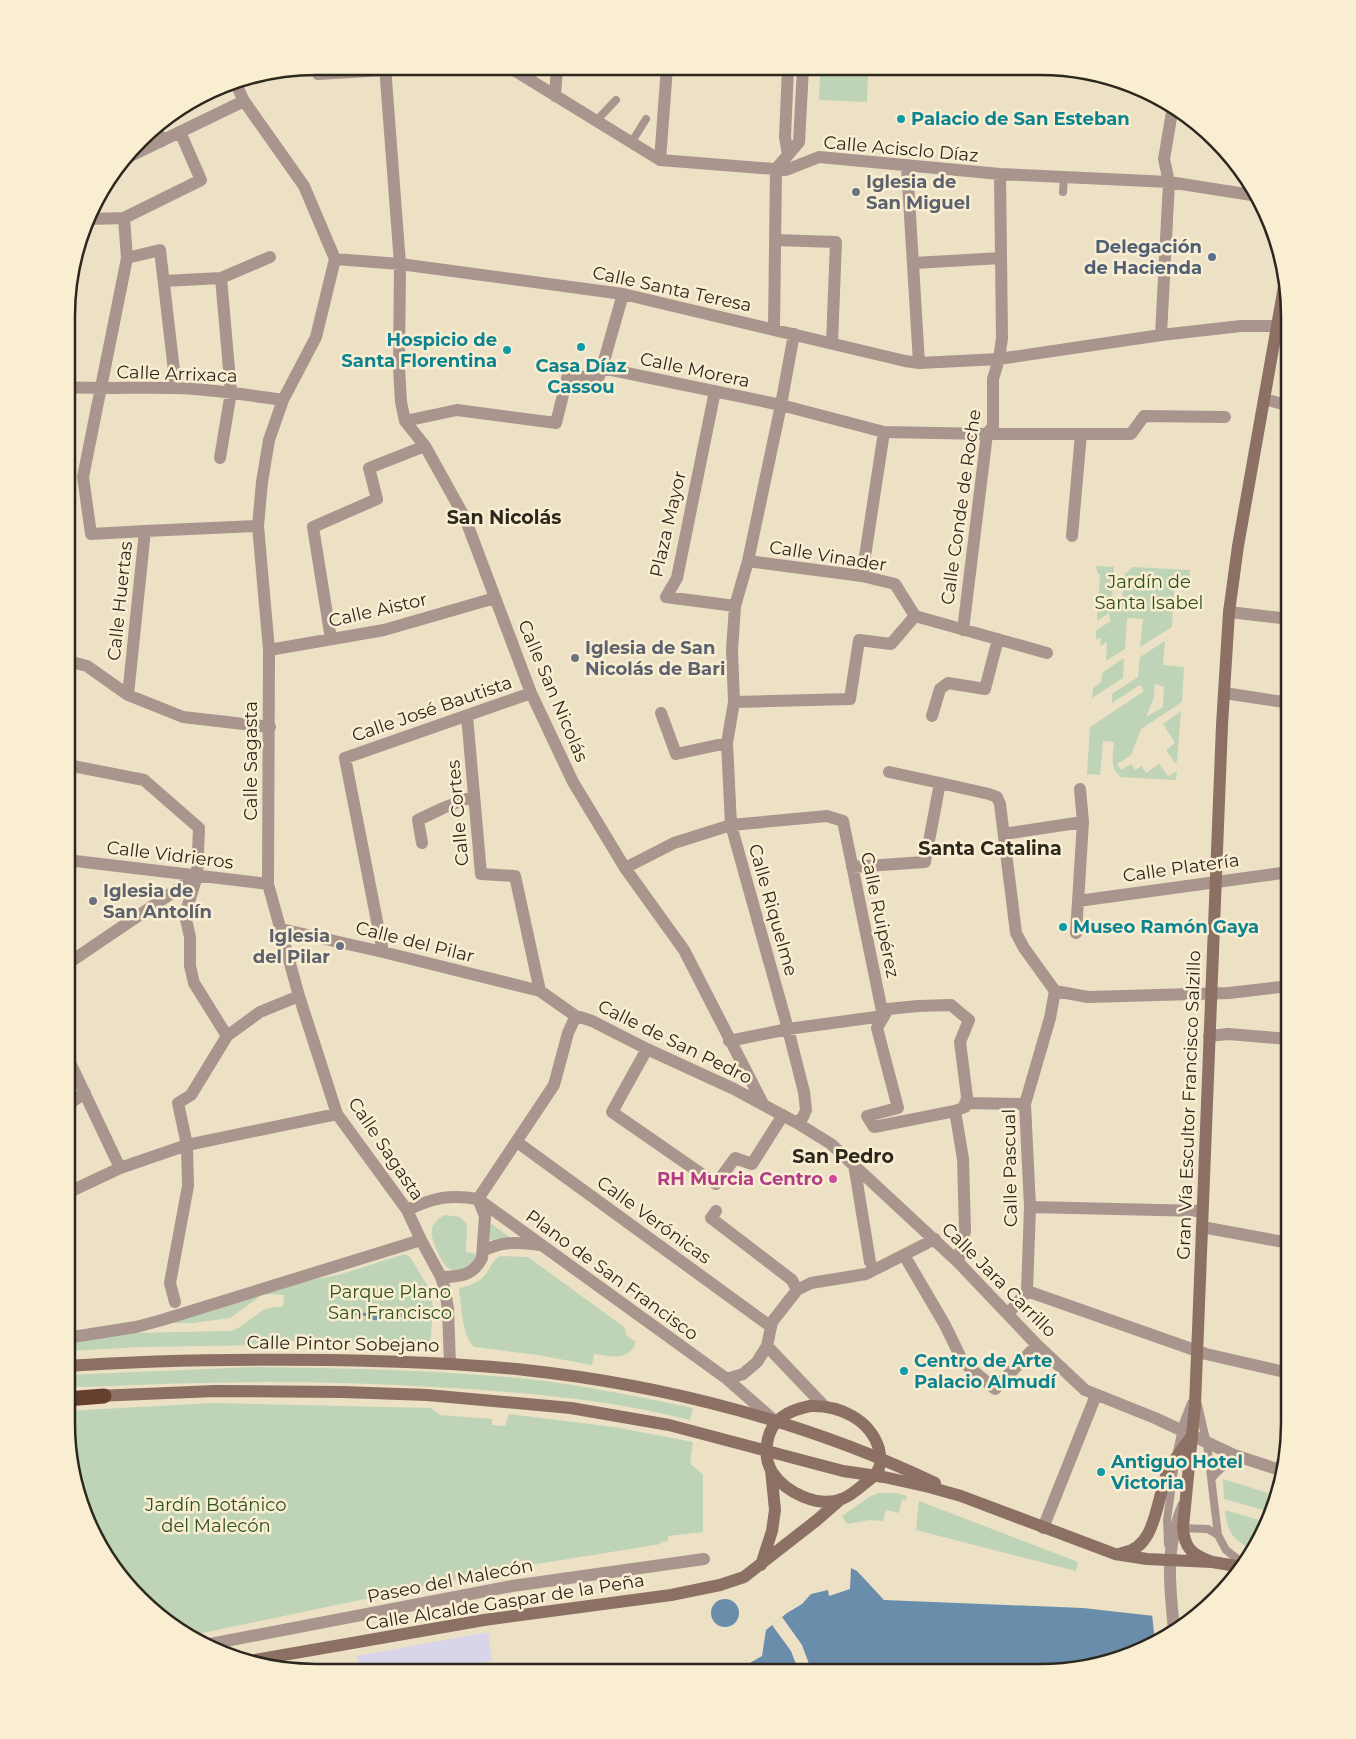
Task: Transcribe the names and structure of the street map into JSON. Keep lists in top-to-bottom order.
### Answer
{
  "streets": {
    "main road": ["Gran Vía Escultor Francisco Salzillo", "Calle Pintor Sobejano", "Calle Alcalde Gaspar de la Peña"],
    "street": [
      "Calle Acisclo Díaz",
      "Calle Santa Teresa",
      "Calle Morera",
      "Calle Arrixaca",
      "Calle Conde de Roche",
      "Plaza Mayor",
      "Calle Vinader",
      "Calle Huertas",
      "Calle Aistor",
      "Calle San Nicolás",
      "Calle José Bautista",
      "Calle Sagasta",
      "Calle Cortes",
      "Calle Vidrieros",
      "Calle Platería",
      "Calle Riquelme",
      "Calle Ruipérez",
      "Calle del Pilar",
      "Calle de San Pedro",
      "Calle Pascual",
      "Calle Verónicas",
      "Plano de San Francisco",
      "Calle Jara Carrillo",
      "Paseo del Malecón"
    ]
  },
  "crossings": [
    ["Calle Acisclo Díaz", "Calle Conde de Roche"],
    ["Calle Santa Teresa", "Calle Conde de Roche"],
    ["Calle Santa Teresa", "Calle San Nicolás"],
    ["Calle Santa Teresa", "Calle Sagasta"],
    ["Calle Santa Teresa", "Calle Riquelme"],
    ["Calle Morera", "Calle Conde de Roche"],
    ["Calle Morera", "Plaza Mayor"],
    ["Calle Morera", "Calle Riquelme"],
    ["Calle Arrixaca", "Calle Huertas"],
    ["Calle Arrixaca", "Calle Sagasta"],
    ["Plaza Mayor", "Calle Riquelme"],
    ["Calle Vinader", "Calle Riquelme"],
    ["Calle Aistor", "Calle San Nicolás"],
    ["Calle Aistor", "Calle Sagasta"],
    ["Calle San Nicolás", "Calle José Bautista"],
    ["Calle San Nicolás", "Calle de San Pedro"],
    ["Calle José Bautista", "Calle Cortes"],
    ["Calle José Bautista", "Calle del Pilar"],
    ["Calle Sagasta", "Calle Vidrieros"],
    ["Calle Sagasta", "Calle del Pilar"],
    ["Calle Sagasta", "Plano de San Francisco"],
    ["Calle Sagasta", "Calle Pintor Sobejano"],
    ["Calle Cortes", "Calle del Pilar"],
    ["Calle Cortes", "Calle de San Pedro"],
    ["Calle Platería", "Gran Vía Escultor Francisco Salzillo"],
    ["Calle Riquelme", "Calle Ruipérez"],
    ["Calle Riquelme", "Calle de San Pedro"],
    ["Calle Riquelme", "Calle Jara Carrillo"],
    ["Calle del Pilar", "Calle de San Pedro"],
    ["Calle de San Pedro", "Calle Jara Carrillo"],
    ["Gran Vía Escultor Francisco Salzillo", "Calle Jara Carrillo"],
    ["Plano de San Francisco", "Calle Pintor Sobejano"]
  ],
  "districts": ["San Nicolás", "Santa Catalina", "San Pedro"],
  "parks": ["Jardín de Santa Isabel", "Parque Plano San Francisco", "Jardín Botánico del Malecón"],
  "places": [
    "Palacio de San Esteban",
    "Iglesia de San Miguel",
    "Delegación de Hacienda",
    "Casa Díaz Cassou",
    "Hospicio de Santa Florentina",
    "Iglesia de San Nicolás de Bari",
    "Iglesia de San Antolín",
    "Museo Ramón Gaya",
    "Iglesia del Pilar",
    "RH Murcia Centro",
    "Centro de Arte Palacio Almudí",
    "Antiguo Hotel Victoria"
  ]
}
